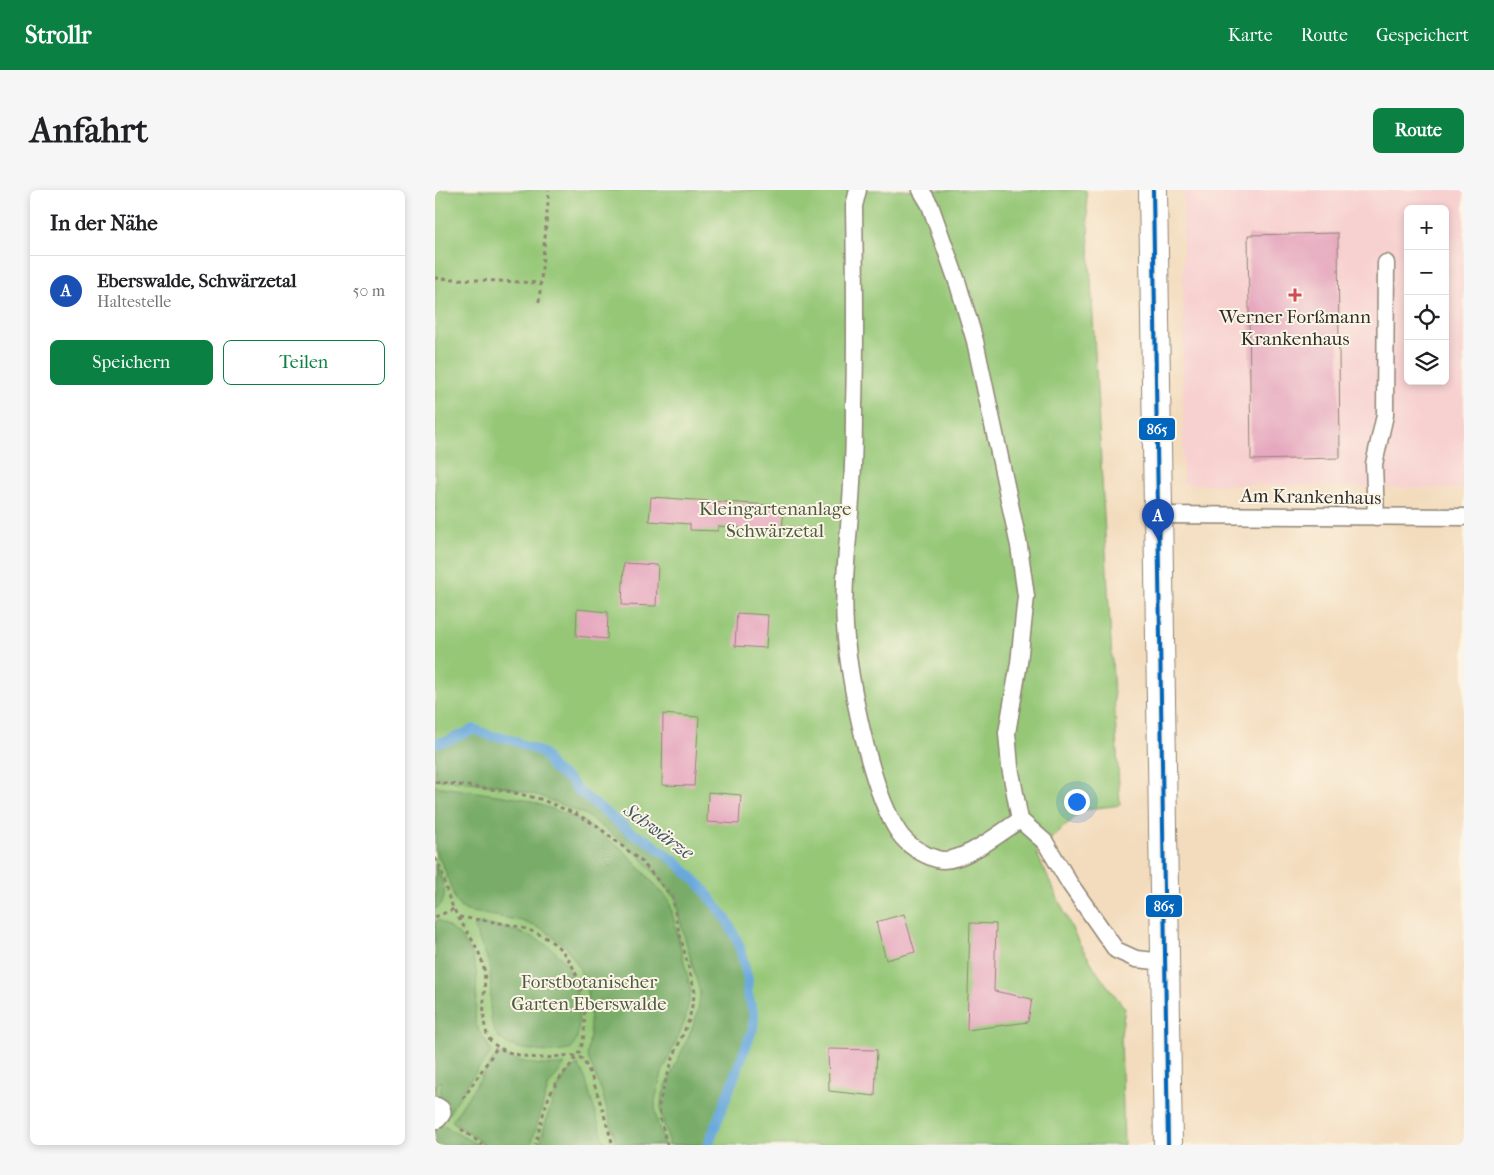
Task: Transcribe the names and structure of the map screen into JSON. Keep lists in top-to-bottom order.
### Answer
{
  "streets": {
    "lane": ["Am Krankenhaus"]
  },
  "water": ["Schwärze"],
  "parks": ["Kleingartenanlage Schwärzetal", "Forstbotanischer Garten Eberswalde"],
  "places": {
    "health": ["Werner Forßmann Krankenhaus"]
  },
  "lines": ["transit line 865"],
  "page": {
    "header": "Strollr",
    "nav": ["Karte", "Route", "Gespeichert"],
    "buttons": [
      "Route",
      ["Speichern", "Teilen"]
    ],
    "title": "Anfahrt",
    "heading": "In der Nähe",
    "map_buttons": ["+", "−"],
    "list": [
      {
        "mark": "A",
        "name": "Eberswalde, Schwärzetal",
        "note": "Haltestelle",
        "value": "50 m"
      }
    ],
    "pins": "A"
  }
}
